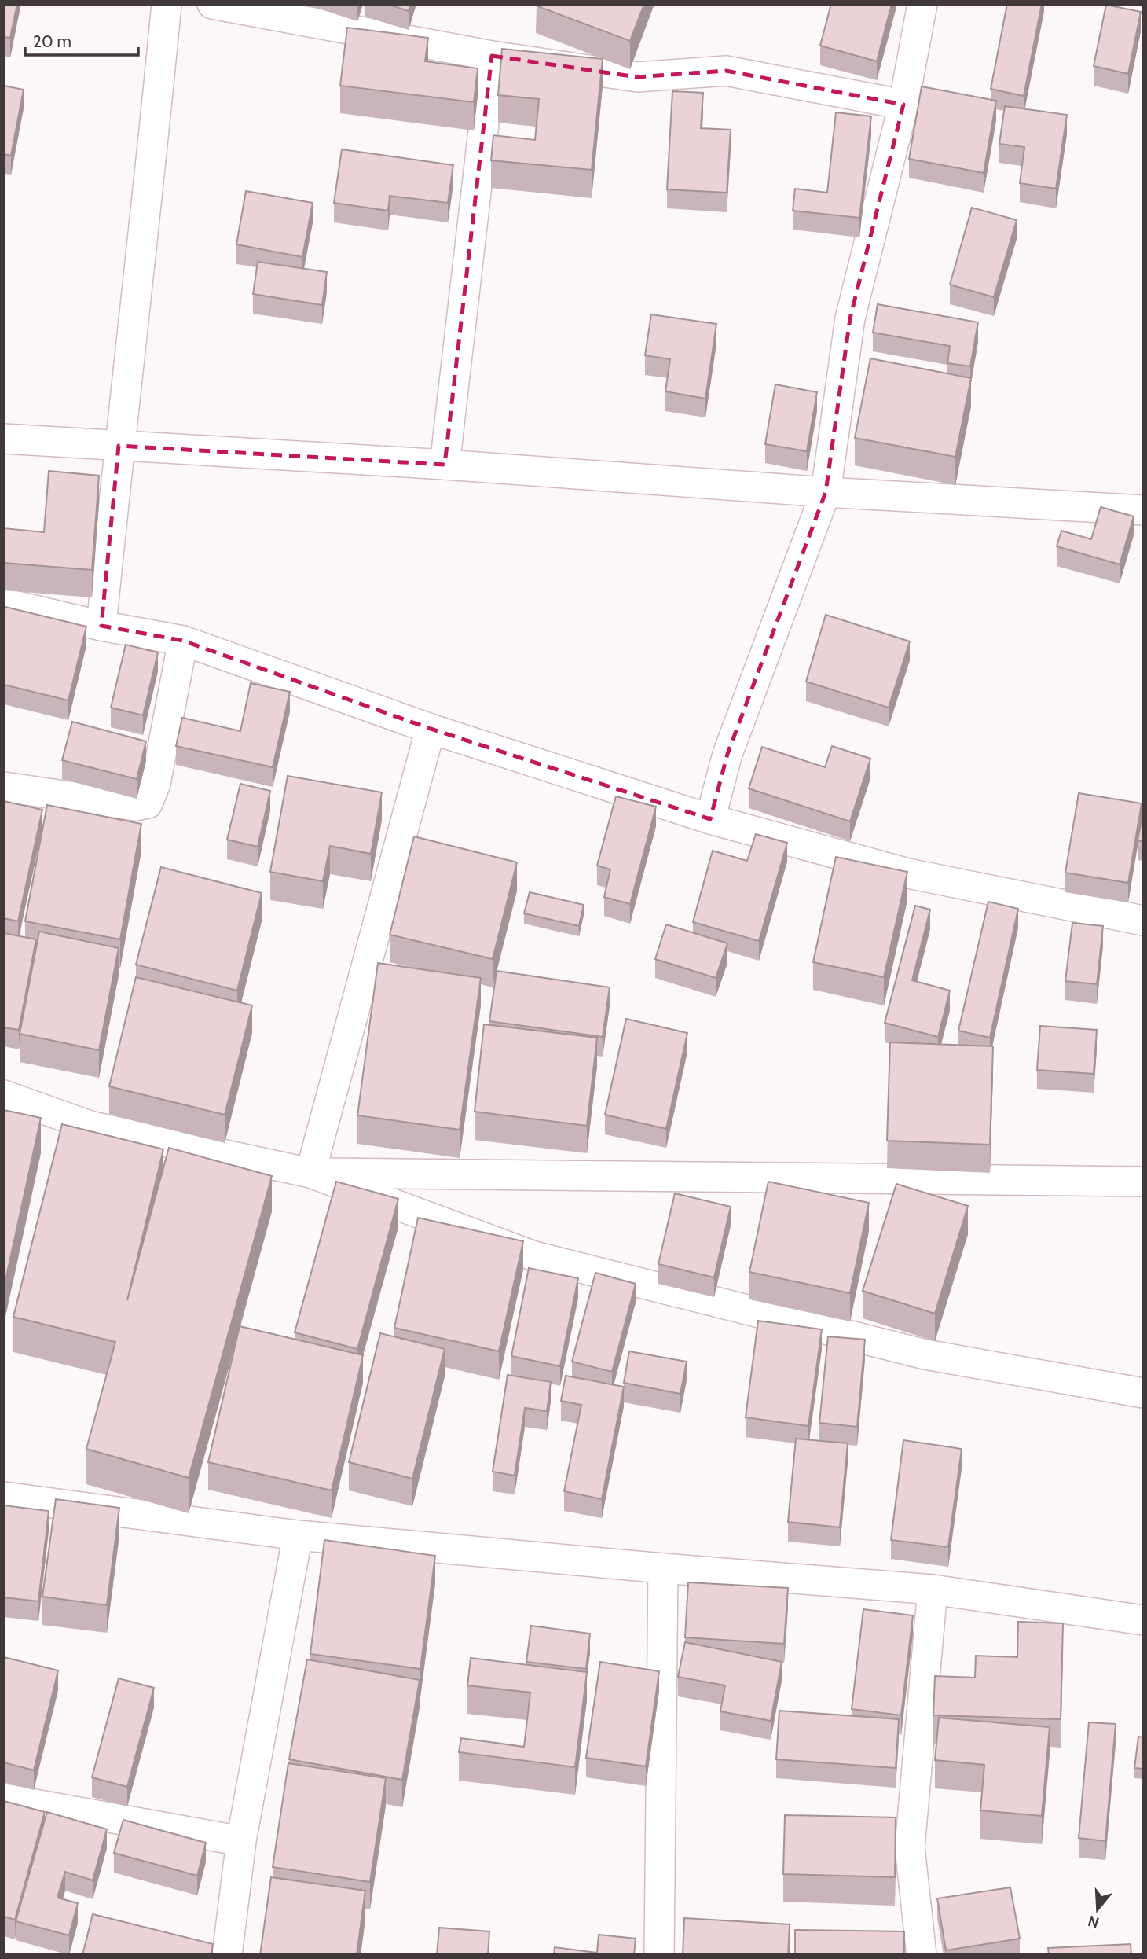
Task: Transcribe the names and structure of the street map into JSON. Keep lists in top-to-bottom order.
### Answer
{
  "scale_bar": "20 m",
  "north": "bottom"
}
